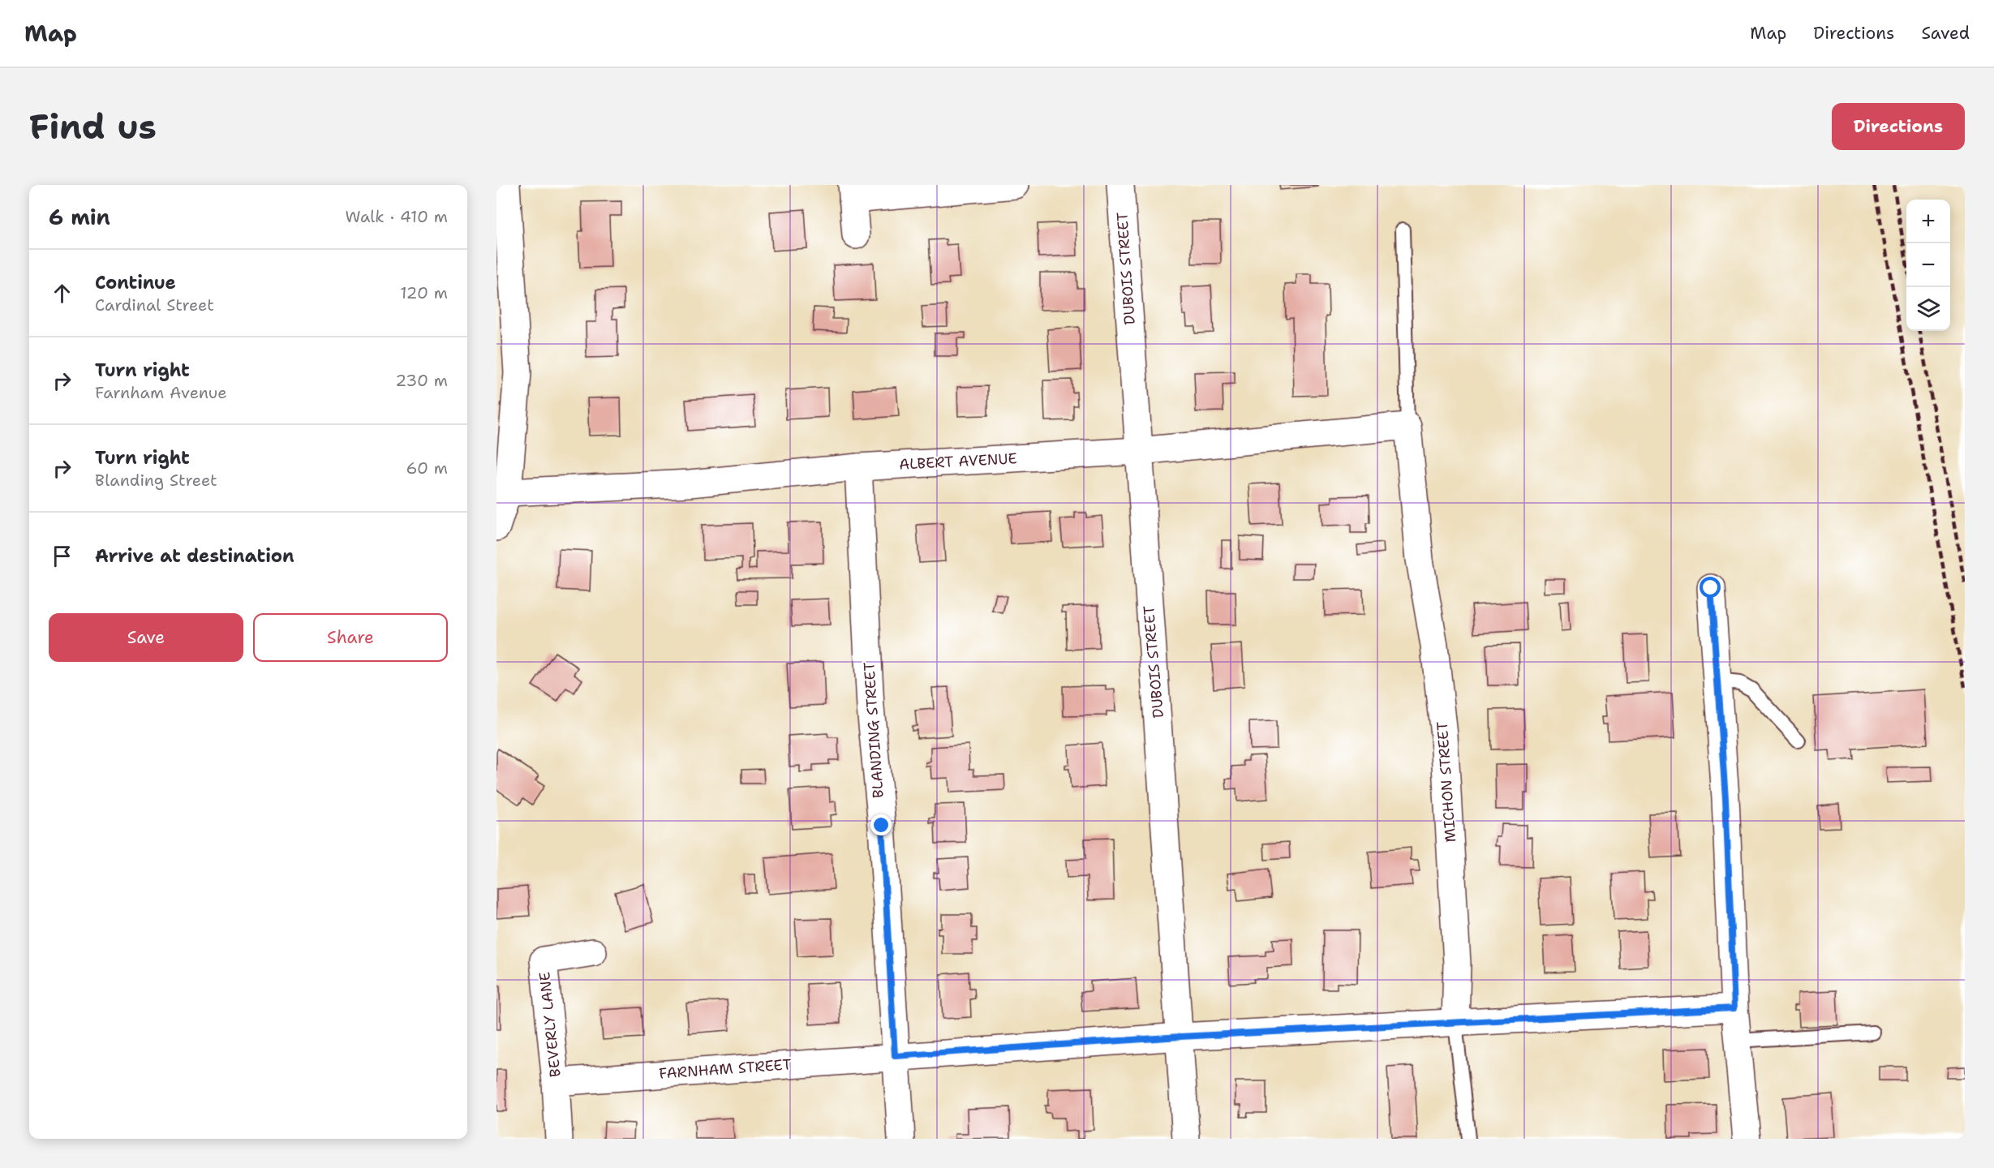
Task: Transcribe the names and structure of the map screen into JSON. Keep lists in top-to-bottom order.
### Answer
{
  "streets": {
    "street": [
      "DUBOIS STREET",
      "ALBERT AVENUE",
      "BLANDING STREET",
      "MICHON STREET",
      "BEVERLY LANE",
      "FARNHAM STREET"
    ]
  },
  "crossings": [
    ["DUBOIS STREET", "ALBERT AVENUE"],
    ["DUBOIS STREET", "FARNHAM STREET"],
    ["ALBERT AVENUE", "BLANDING STREET"],
    ["ALBERT AVENUE", "MICHON STREET"],
    ["BLANDING STREET", "FARNHAM STREET"],
    ["MICHON STREET", "FARNHAM STREET"],
    ["BEVERLY LANE", "FARNHAM STREET"]
  ],
  "page": {
    "header": "Map",
    "nav": ["Map", "Directions", "Saved"],
    "buttons": [
      "Directions",
      ["Save", "Share"]
    ],
    "title": "Find us",
    "heading": ["6 min", "Walk · 410 m"],
    "map_buttons": ["+", "−"],
    "list": [
      ["Continue", "Cardinal Street", "120 m"],
      ["Turn right", "Farnham Avenue", "230 m"],
      ["Turn right", "Blanding Street", "60 m"],
      "Arrive at destination"
    ]
  }
}
